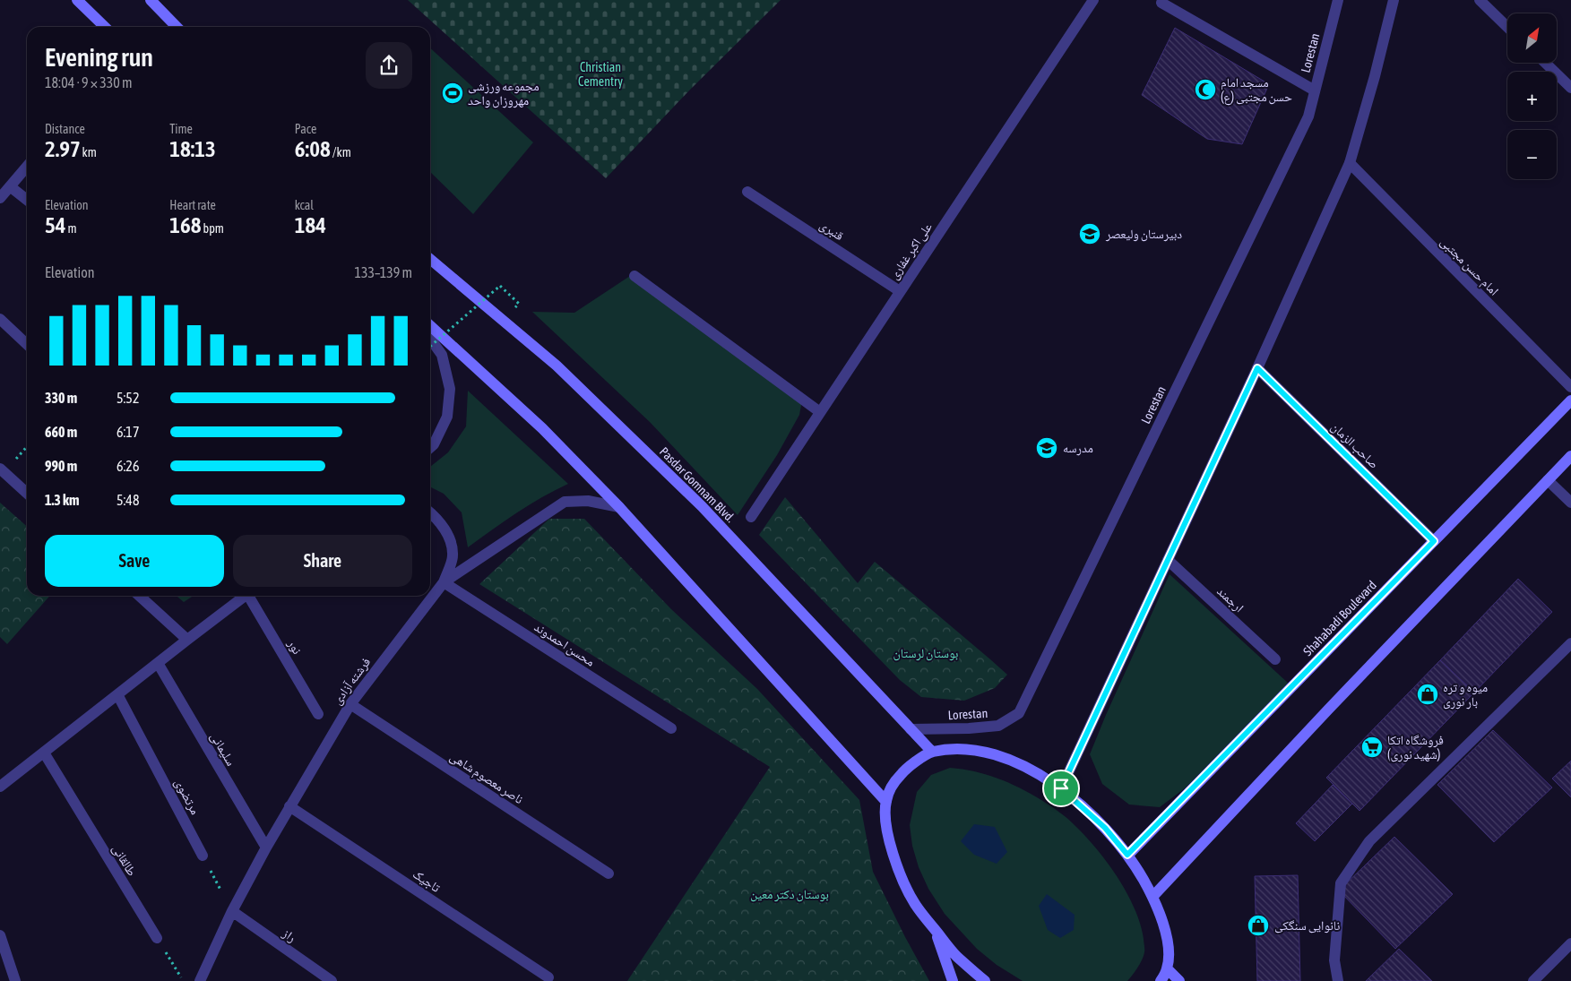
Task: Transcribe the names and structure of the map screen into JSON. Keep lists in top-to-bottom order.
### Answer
{
  "streets": {
    "main road": ["Pasdar Gomnam Blvd.", "Shahabadi Boulevard"],
    "street": [
      "Lorestan",
      "قنبری",
      "علی اکبر غفاری",
      "امام حسن مجتبی",
      "صاحب الزمان",
      "ارجمند",
      "محسن احمدوند",
      "نور",
      "فرشته آزادی",
      "سلیمانی",
      "ناصر معصوم شاهی",
      "مرتضوی",
      "طالقانی",
      "تاجیک",
      "راز"
    ]
  },
  "crossings": [
    ["Lorestan", "Pasdar Gomnam Blvd."],
    ["قنبری", "علی اکبر غفاری"],
    ["صاحب الزمان", "Shahabadi Boulevard"],
    ["محسن احمدوند", "فرشته آزادی"],
    ["فرشته آزادی", "سلیمانی"],
    ["فرشته آزادی", "ناصر معصوم شاهی"],
    ["فرشته آزادی", "تاجیک"],
    ["فرشته آزادی", "راز"]
  ],
  "parks": ["Christian Cementry", "بوستان لرستان", "بوستان دکتر معین"],
  "places": {
    "mosque": ["مسجد امام حسن مجتبی (ع)"],
    "sports": ["مجموعه ورزشی مهروزان واحد"],
    "school or university": ["دبیرستان ولیعصر", "مدرسه"],
    "shop": ["میوه و تره بار نوری", "نانوایی سنگکی"],
    "supermarket": ["فروشگاه اتکا (شهید نوری)"]
  },
  "north": "top right",
  "page": {
    "map_buttons": ["+", "−"],
    "heading": ["Evening run", "18:04 · 9 × 330 m"],
    "stats": [
      ["Distance", "2.97 km"],
      ["Time", "18:13"],
      ["Pace", "6:08 /km"],
      ["Elevation", "54 m"],
      ["Heart rate", "168 bpm"],
      ["kcal", "184"]
    ],
    "chart": ["Elevation", "133–139 m"],
    "list": [
      {
        "name": "330 m",
        "note": "5:52"
      },
      {
        "name": "660 m",
        "note": "6:17"
      },
      {
        "name": "990 m",
        "note": "6:26"
      },
      {
        "name": "1.3 km",
        "note": "5:48"
      }
    ],
    "buttons": ["Save", "Share"]
  }
}
